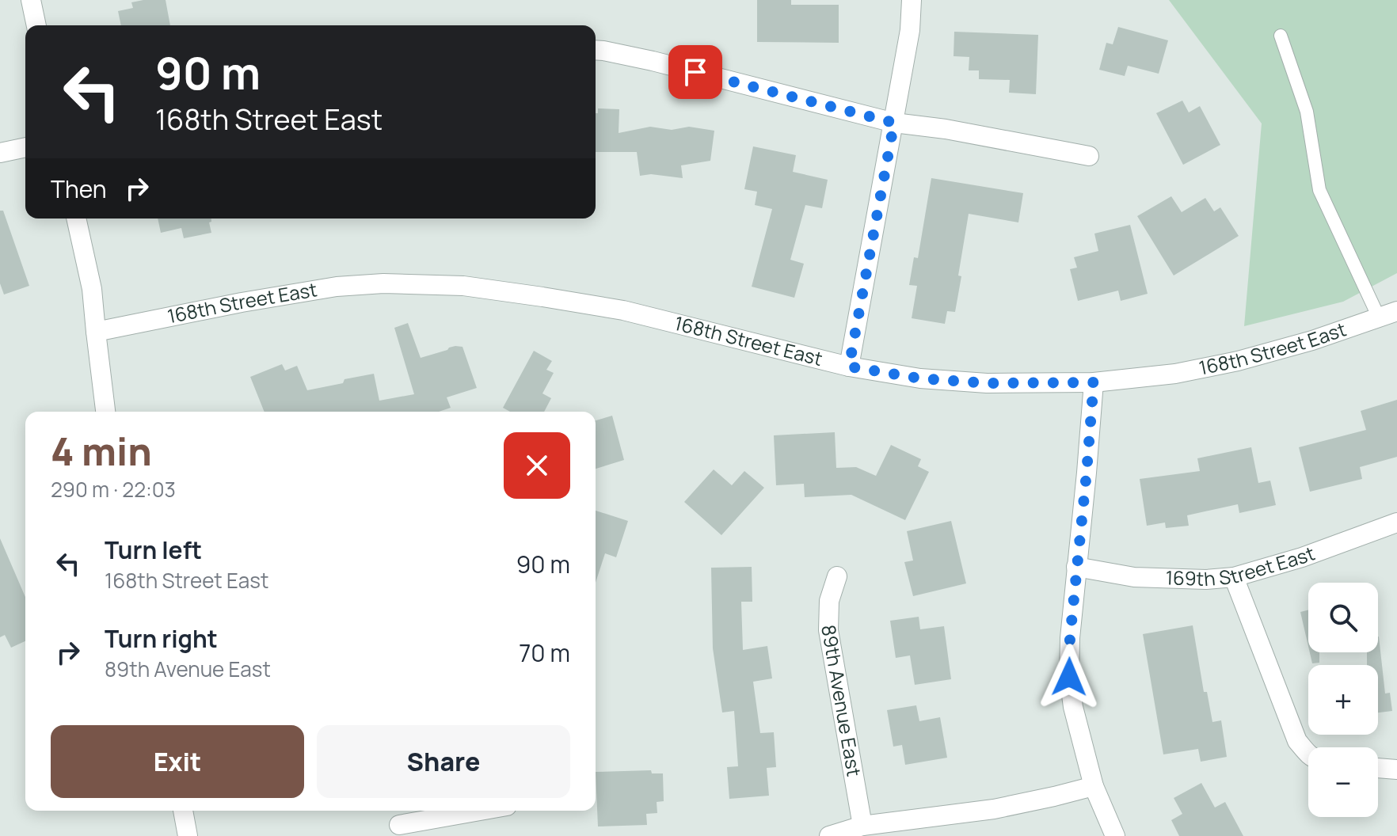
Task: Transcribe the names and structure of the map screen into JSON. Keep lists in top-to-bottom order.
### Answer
{
  "streets": {
    "street": ["168th Street East", "169th Street East", "89th Avenue East"]
  },
  "page": {
    "turn": ["90 m", "168th Street East"],
    "then": "Then",
    "heading": ["4 min", "290 m · 22:03"],
    "list": [
      {
        "name": "Turn left",
        "note": "168th Street East",
        "value": "90 m"
      },
      {
        "name": "Turn right",
        "note": "89th Avenue East",
        "value": "70 m"
      }
    ],
    "map_buttons": ["+", "−"],
    "buttons": ["Exit", "Share"]
  }
}
